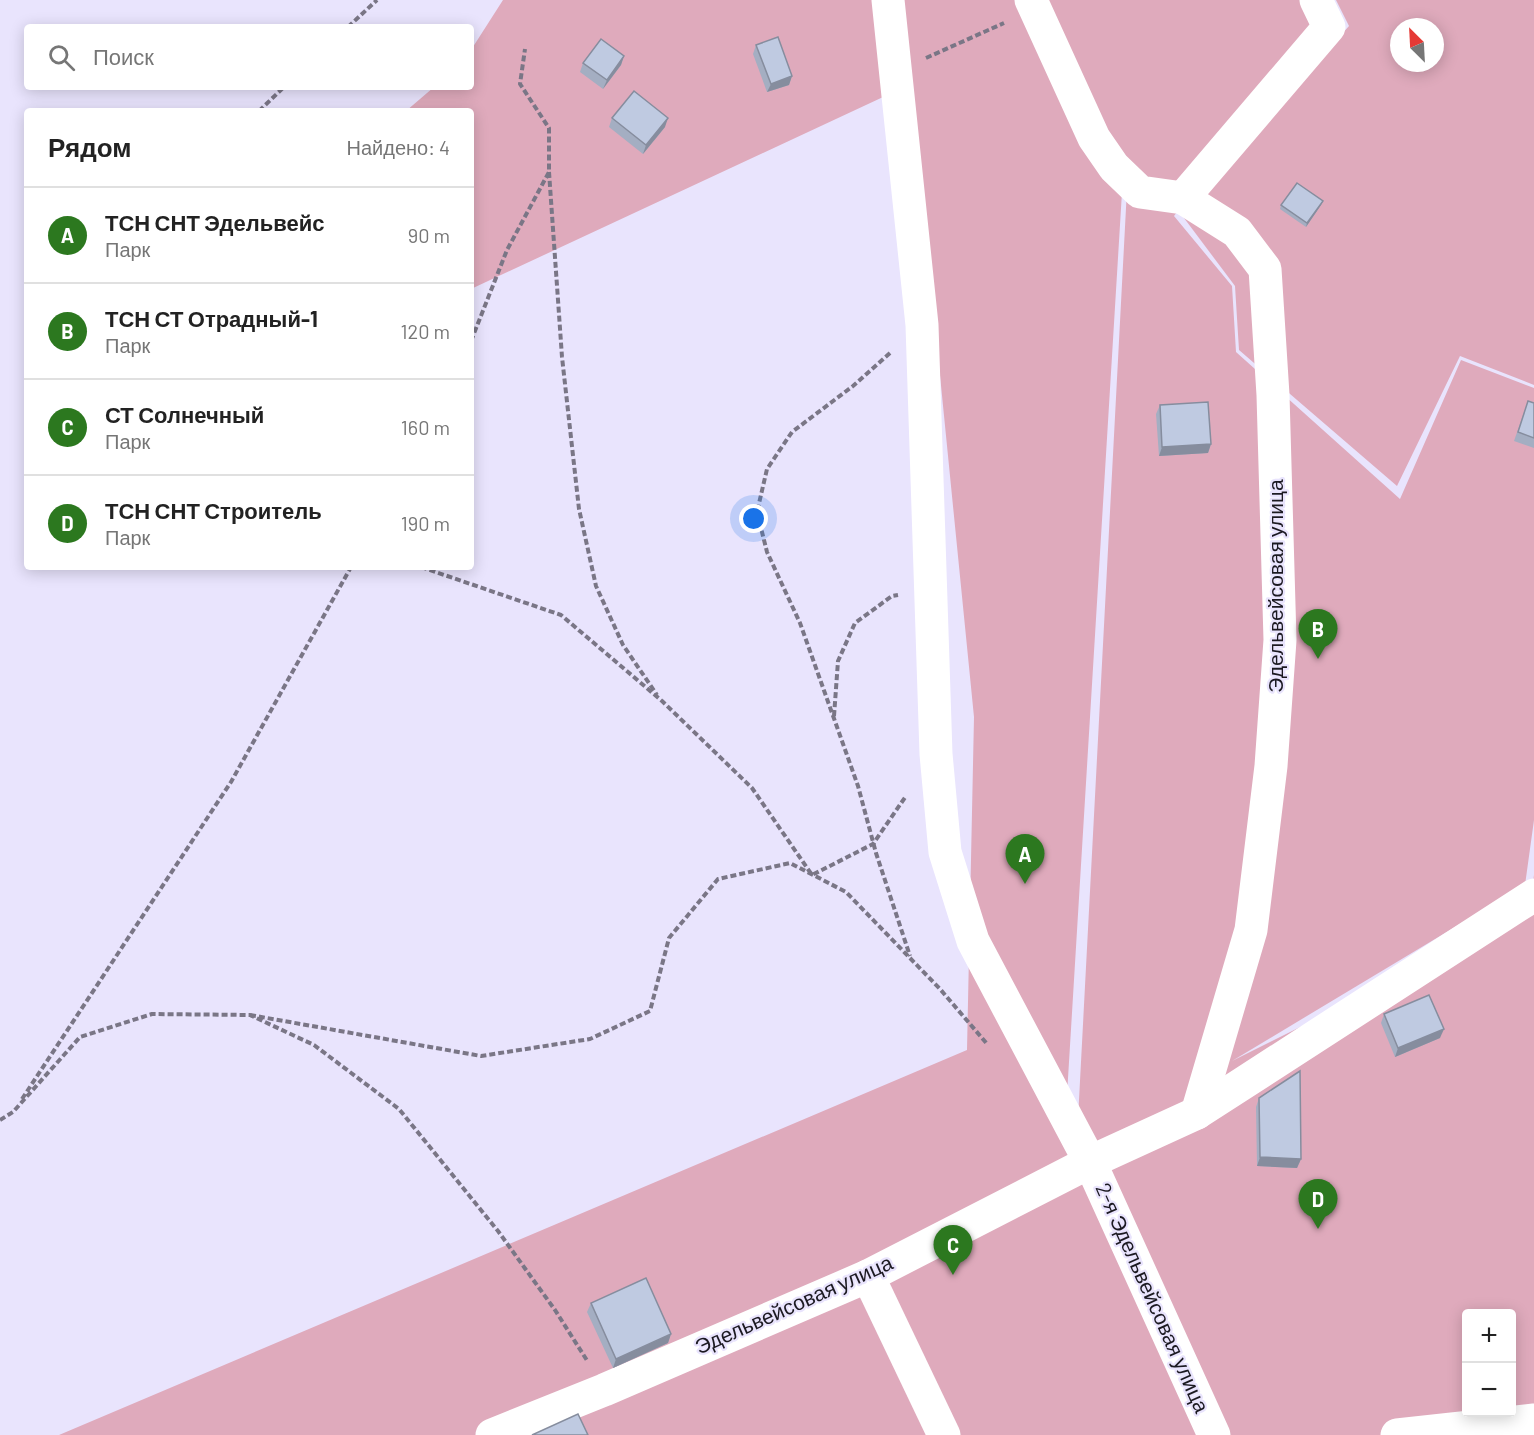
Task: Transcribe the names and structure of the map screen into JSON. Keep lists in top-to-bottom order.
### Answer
{
  "streets": {
    "street": ["Эдельвейсовая улица", "2-я Эдельвейсовая улица"]
  },
  "crossings": [
    ["Эдельвейсовая улица", "2-я Эдельвейсовая улица"]
  ],
  "north": "top left",
  "page": {
    "search": "Поиск",
    "heading": ["Рядом", "Найдено: 4"],
    "list": [
      {
        "mark": "A",
        "name": "ТСН СНТ Эдельвейс",
        "note": "Парк",
        "value": "90 m"
      },
      {
        "mark": "B",
        "name": "ТСН СТ Отрадный-1",
        "note": "Парк",
        "value": "120 m"
      },
      {
        "mark": "C",
        "name": "СТ Солнечный",
        "note": "Парк",
        "value": "160 m"
      },
      {
        "mark": "D",
        "name": "ТСН СНТ Строитель",
        "note": "Парк",
        "value": "190 m"
      }
    ],
    "pins": [
      "B",
      "A",
      "D",
      "C"
    ],
    "map_buttons": ["+", "−"]
  }
}
